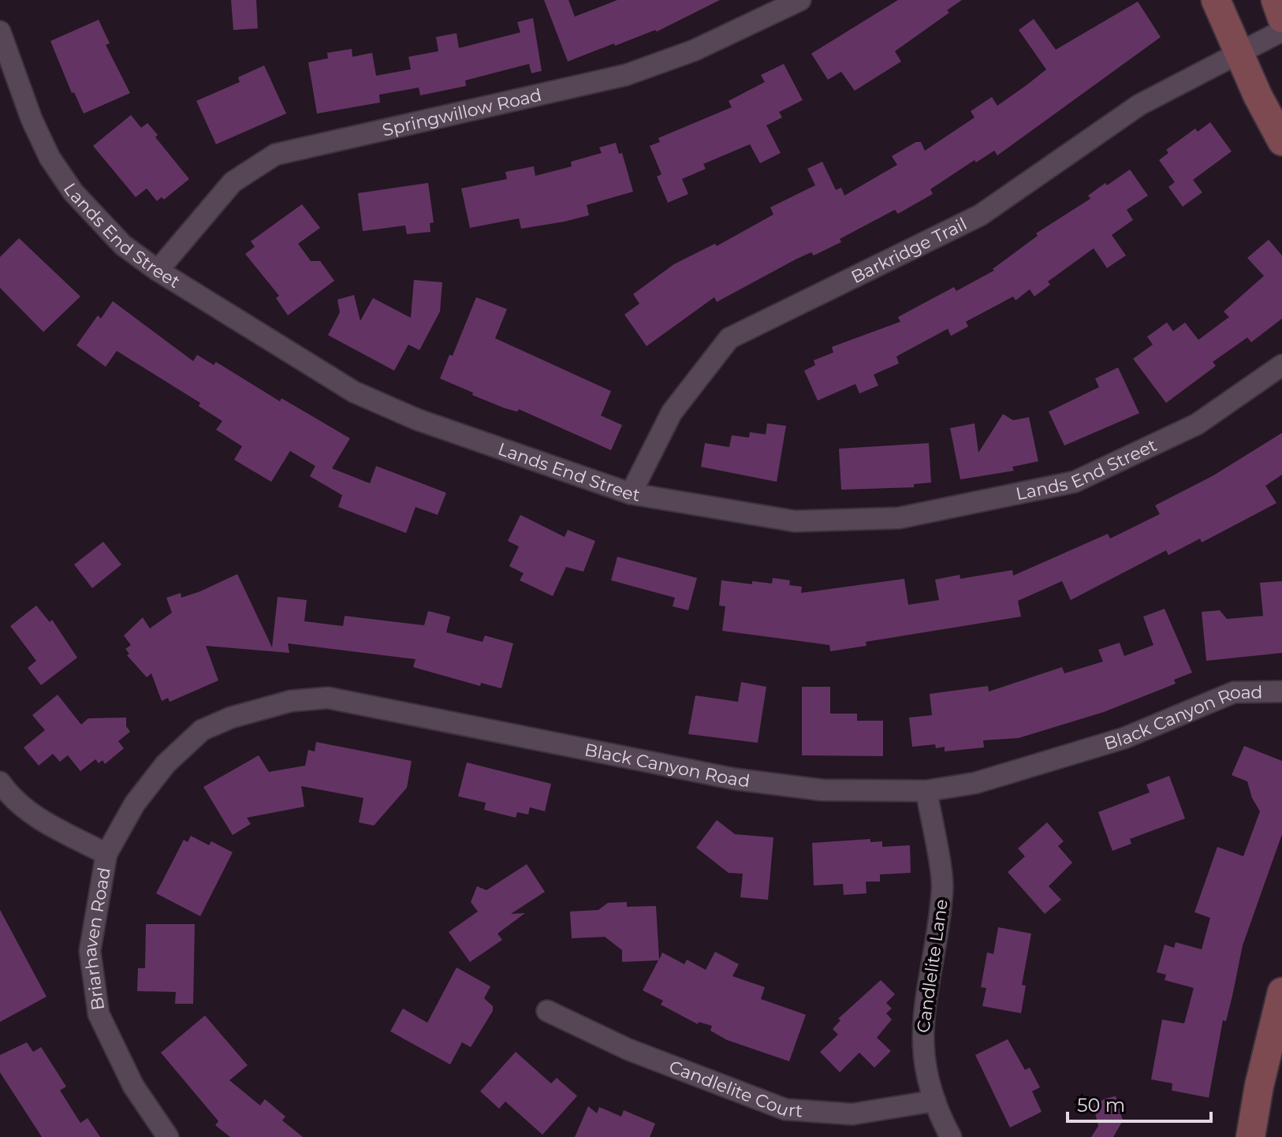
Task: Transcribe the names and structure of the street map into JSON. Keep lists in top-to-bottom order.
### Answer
{
  "streets": {
    "street": [
      "Springwillow Road",
      "Lands End Street",
      "Barkridge Trail",
      "Black Canyon Road",
      "Briarhaven Road",
      "Candlelite Lane",
      "Candlelite Court"
    ]
  },
  "crossings": [
    ["Springwillow Road", "Lands End Street"],
    ["Lands End Street", "Barkridge Trail"],
    ["Black Canyon Road", "Briarhaven Road"],
    ["Black Canyon Road", "Candlelite Lane"],
    ["Candlelite Lane", "Candlelite Court"]
  ],
  "scale_bar": "50 m"
}
